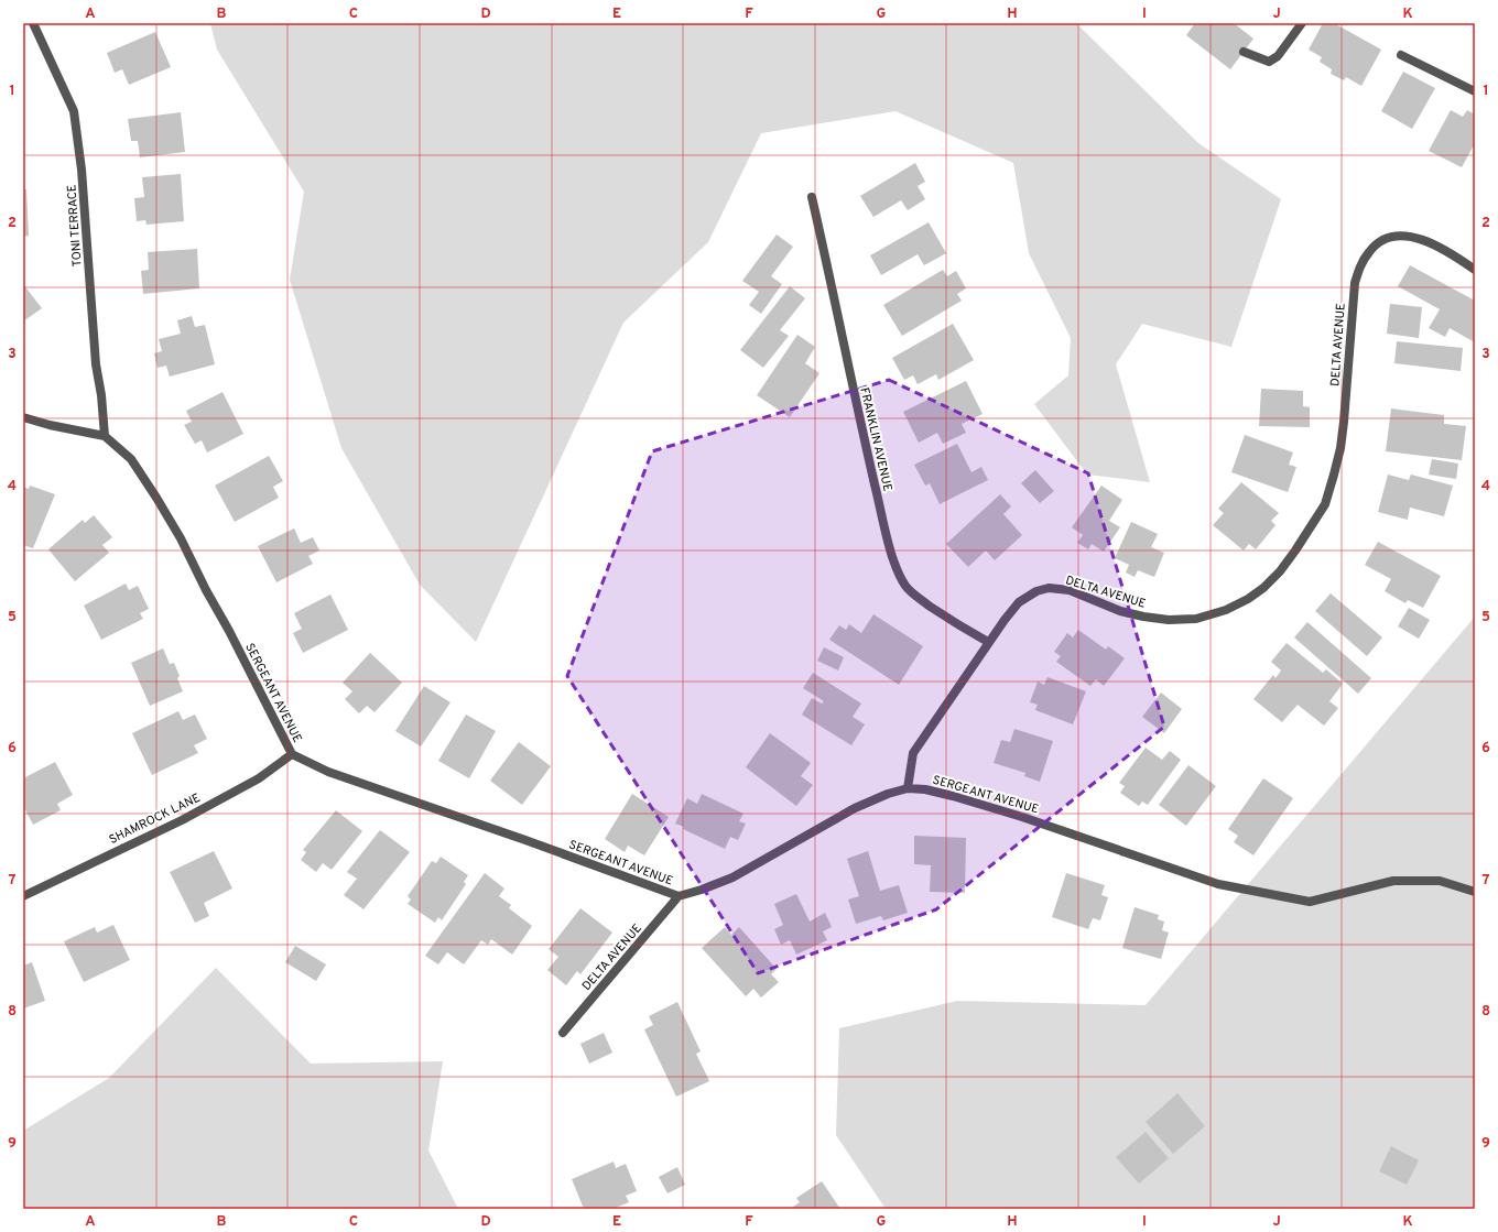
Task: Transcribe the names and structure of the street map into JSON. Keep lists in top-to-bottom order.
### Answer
{
  "streets": {
    "street": [
      "TONI TERRACE",
      "DELTA AVENUE",
      "FRANKLIN AVENUE",
      "SERGEANT AVENUE",
      "SHAMROCK LANE"
    ]
  },
  "crossings": [
    ["TONI TERRACE", "SERGEANT AVENUE"],
    ["DELTA AVENUE", "FRANKLIN AVENUE"],
    ["DELTA AVENUE", "SERGEANT AVENUE"],
    ["SERGEANT AVENUE", "SHAMROCK LANE"]
  ],
  "grid": {
    "columns": [
      "A",
      "B",
      "C",
      "D",
      "E",
      "F",
      "G",
      "H",
      "I",
      "J",
      "K"
    ],
    "rows": [
      "1",
      "2",
      "3",
      "4",
      "5",
      "6",
      "7",
      "8",
      "9"
    ]
  }
}
